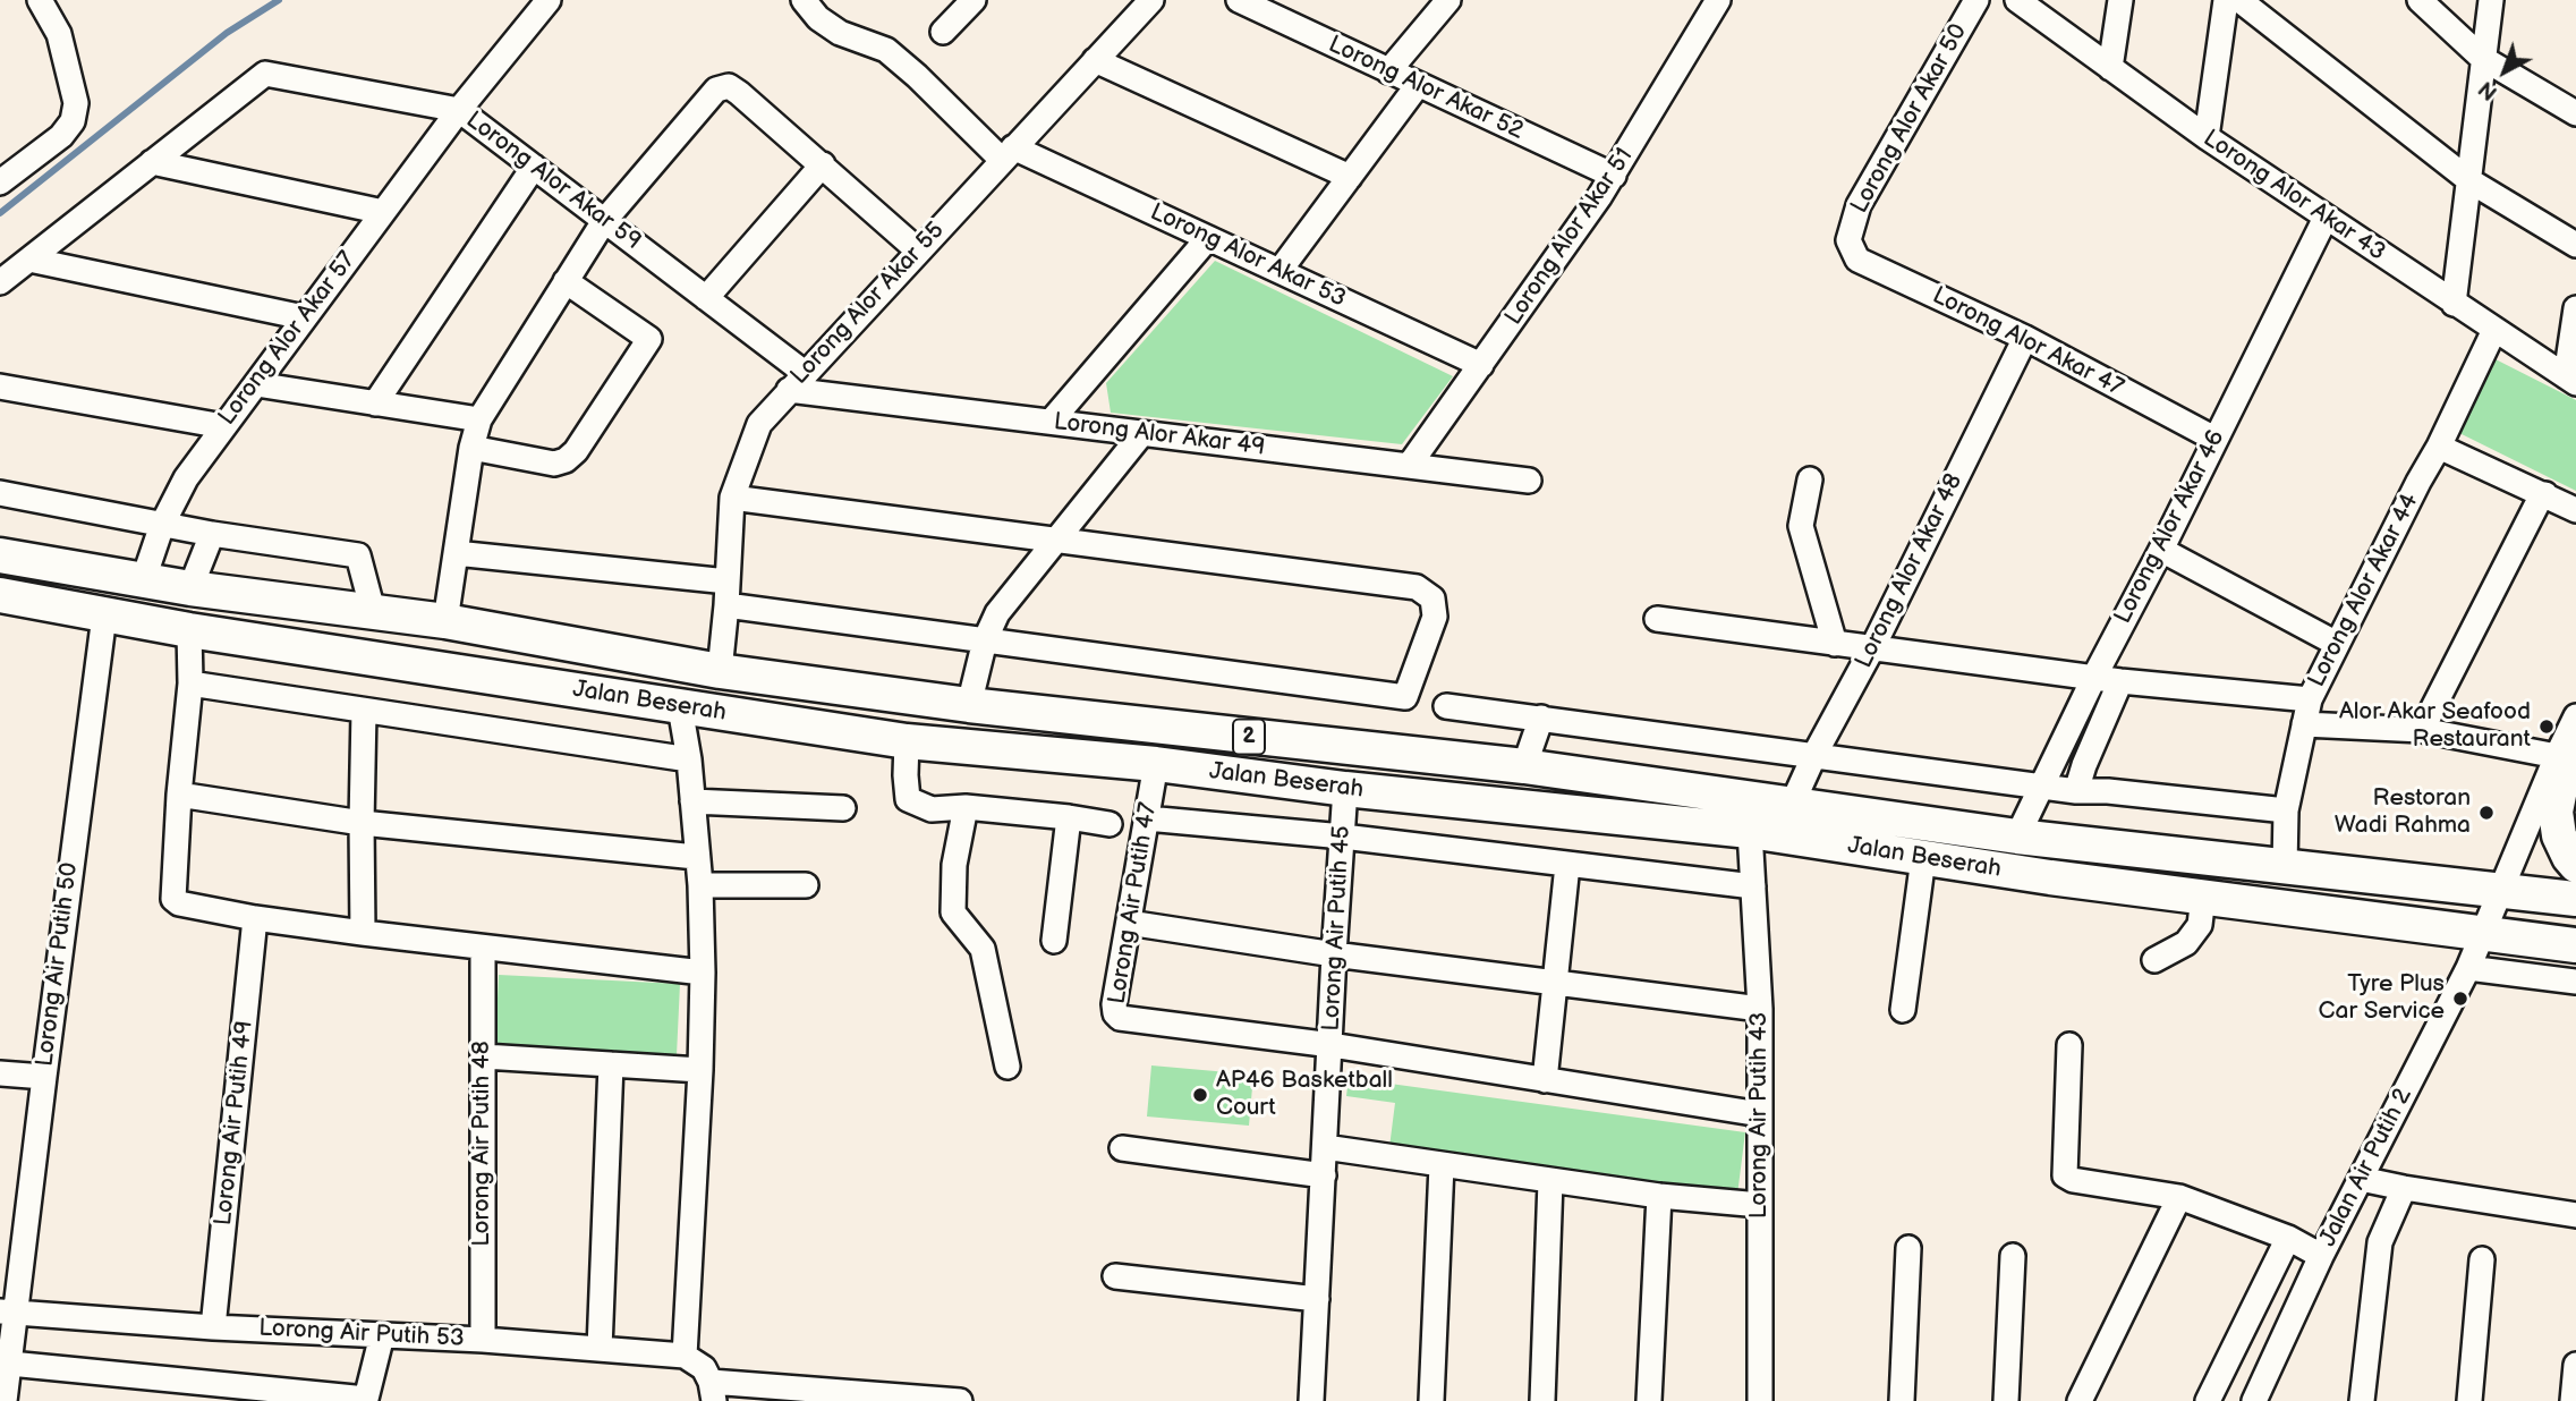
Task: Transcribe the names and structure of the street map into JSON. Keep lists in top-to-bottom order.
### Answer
{
  "streets": {
    "highway": ["Jalan Beserah", "2"],
    "street": [
      "Lorong Alor Akar 52",
      "Lorong Alor Akar 50",
      "Lorong Alor Akar 59",
      "Lorong Alor Akar 43",
      "Lorong Alor Akar 51",
      "Lorong Alor Akar 53",
      "Lorong Alor Akar 55",
      "Lorong Alor Akar 57",
      "Lorong Alor Akar 47",
      "Lorong Alor Akar 49",
      "Lorong Alor Akar 46",
      "Lorong Alor Akar 48",
      "Lorong Alor Akar 44",
      "Lorong Air Putih 47",
      "Lorong Air Putih 45",
      "Lorong Air Putih 50",
      "Lorong Air Putih 43",
      "Lorong Air Putih 49",
      "Lorong Air Putih 48",
      "Jalan Air Putih 2",
      "Lorong Air Putih 53"
    ]
  },
  "crossings": [
    ["Lorong Alor Akar 52", "Lorong Alor Akar 51"],
    ["Lorong Alor Akar 50", "Lorong Alor Akar 47"],
    ["Lorong Alor Akar 59", "Lorong Alor Akar 55"],
    ["Lorong Alor Akar 59", "Lorong Alor Akar 57"],
    ["Lorong Alor Akar 59", "Lorong Alor Akar 49"],
    ["Lorong Alor Akar 43", "Lorong Alor Akar 46"],
    ["Lorong Alor Akar 43", "Lorong Alor Akar 44"],
    ["Lorong Alor Akar 51", "Lorong Alor Akar 53"],
    ["Lorong Alor Akar 51", "Lorong Alor Akar 49"],
    ["Lorong Alor Akar 53", "Lorong Alor Akar 55"],
    ["Lorong Alor Akar 55", "Lorong Alor Akar 49"],
    ["Lorong Alor Akar 55", "Jalan Beserah"],
    ["Lorong Alor Akar 57", "Jalan Beserah"],
    ["Lorong Alor Akar 47", "Lorong Alor Akar 46"],
    ["Lorong Alor Akar 47", "Lorong Alor Akar 48"],
    ["Lorong Alor Akar 46", "Jalan Beserah"],
    ["Lorong Alor Akar 48", "Jalan Beserah"],
    ["Lorong Alor Akar 44", "Jalan Beserah"],
    ["Jalan Beserah", "Lorong Air Putih 47"],
    ["Jalan Beserah", "Lorong Air Putih 45"],
    ["Jalan Beserah", "Lorong Air Putih 50"],
    ["Jalan Beserah", "Lorong Air Putih 43"],
    ["Jalan Beserah", "Jalan Air Putih 2"],
    ["Lorong Air Putih 47", "Lorong Air Putih 45"],
    ["Lorong Air Putih 50", "Lorong Air Putih 53"],
    ["Lorong Air Putih 49", "Lorong Air Putih 53"],
    ["Lorong Air Putih 48", "Lorong Air Putih 53"]
  ],
  "places": [
    "Alor Akar Seafood Restaurant",
    "Restoran Wadi Rahma",
    "Tyre Plus Car Service",
    "AP46 Basketball Court"
  ],
  "north": "bottom left"
}
